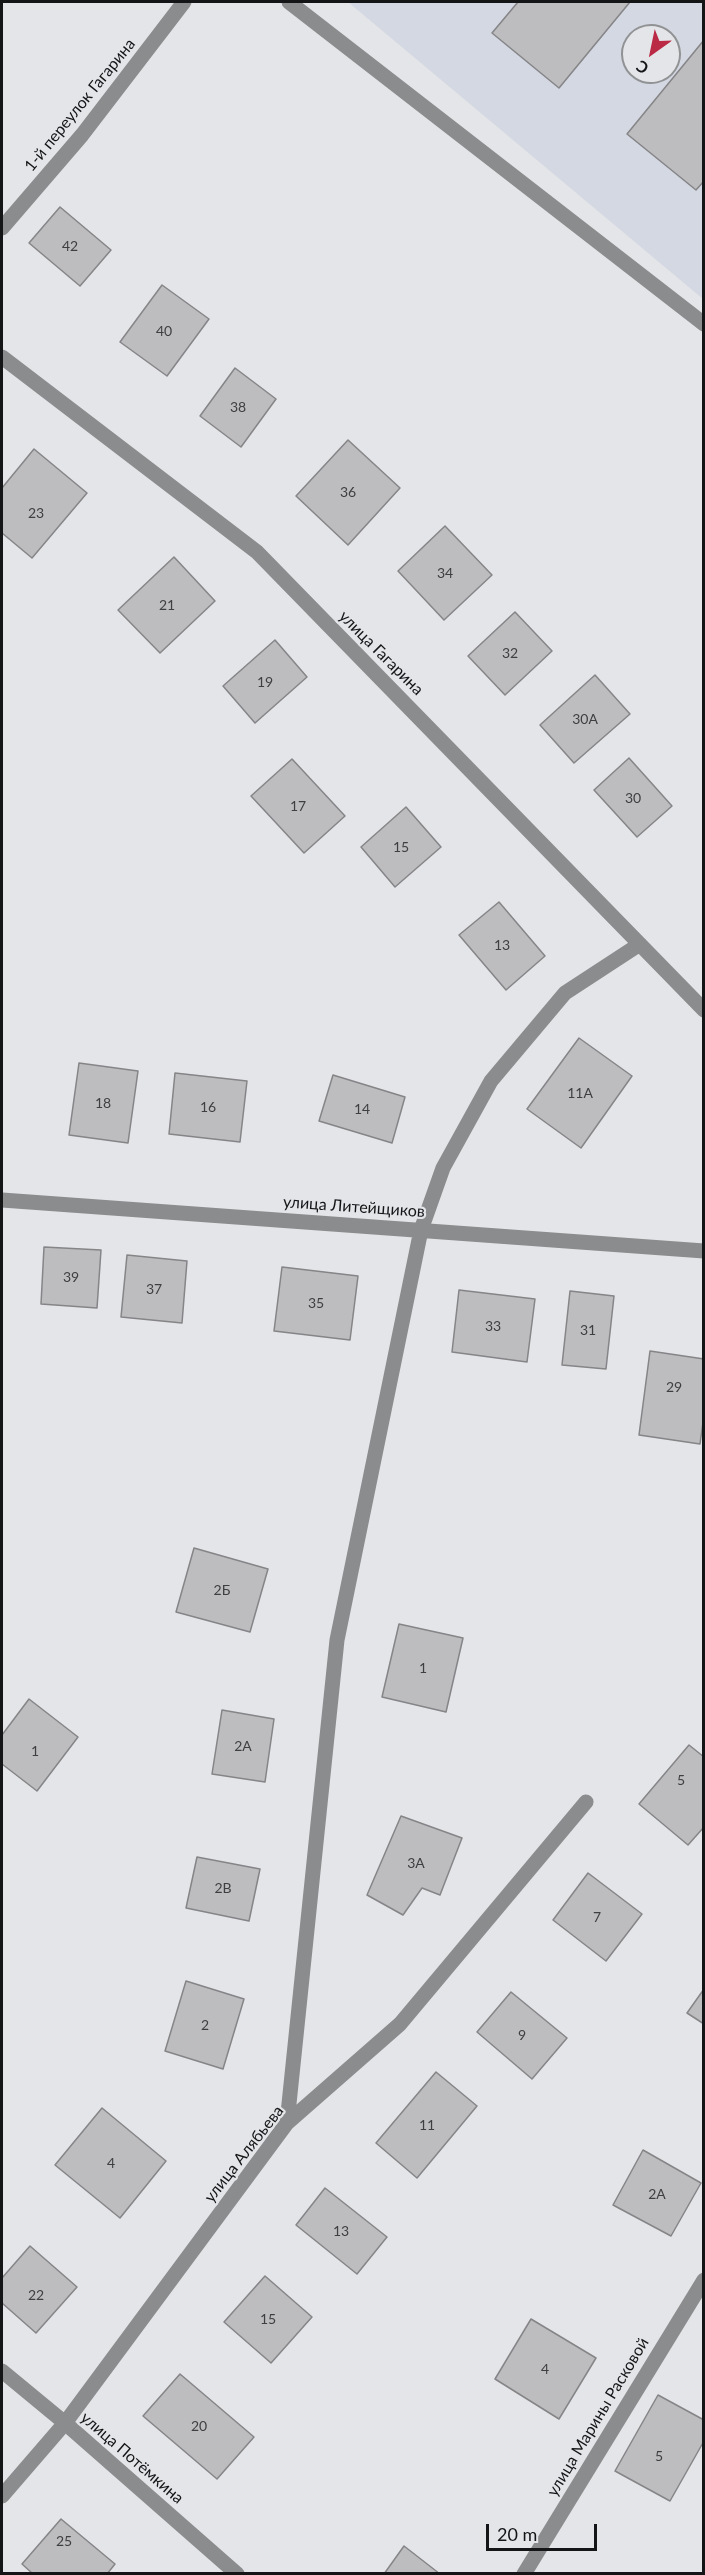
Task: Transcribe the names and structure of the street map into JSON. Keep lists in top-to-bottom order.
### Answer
{
  "streets": {
    "street": [
      "1-й переулок Гагарина",
      "улица Гагарина",
      "улица Литейщиков",
      "улица Алябьева",
      "улица Марины Расковой",
      "улица Потёмкина"
    ]
  },
  "crossings": [
    ["улица Алябьева", "улица Потёмкина"]
  ],
  "house_numbers": [
    "42",
    "40",
    "38",
    "36",
    "23",
    "34",
    "21",
    "32",
    "19",
    "30А",
    "30",
    "17",
    "15",
    "13",
    "11А",
    "18",
    "16",
    "14",
    "39",
    "37",
    "35",
    "33",
    "31",
    "29",
    "2Б",
    "1",
    "2А",
    "1",
    "5",
    "3А",
    "2В",
    "7",
    "2",
    "9",
    "11",
    "4",
    "2А",
    "13",
    "22",
    "15",
    "4",
    "20",
    "5",
    "25"
  ],
  "scale_bar": "20 m",
  "north": "bottom left"
}
